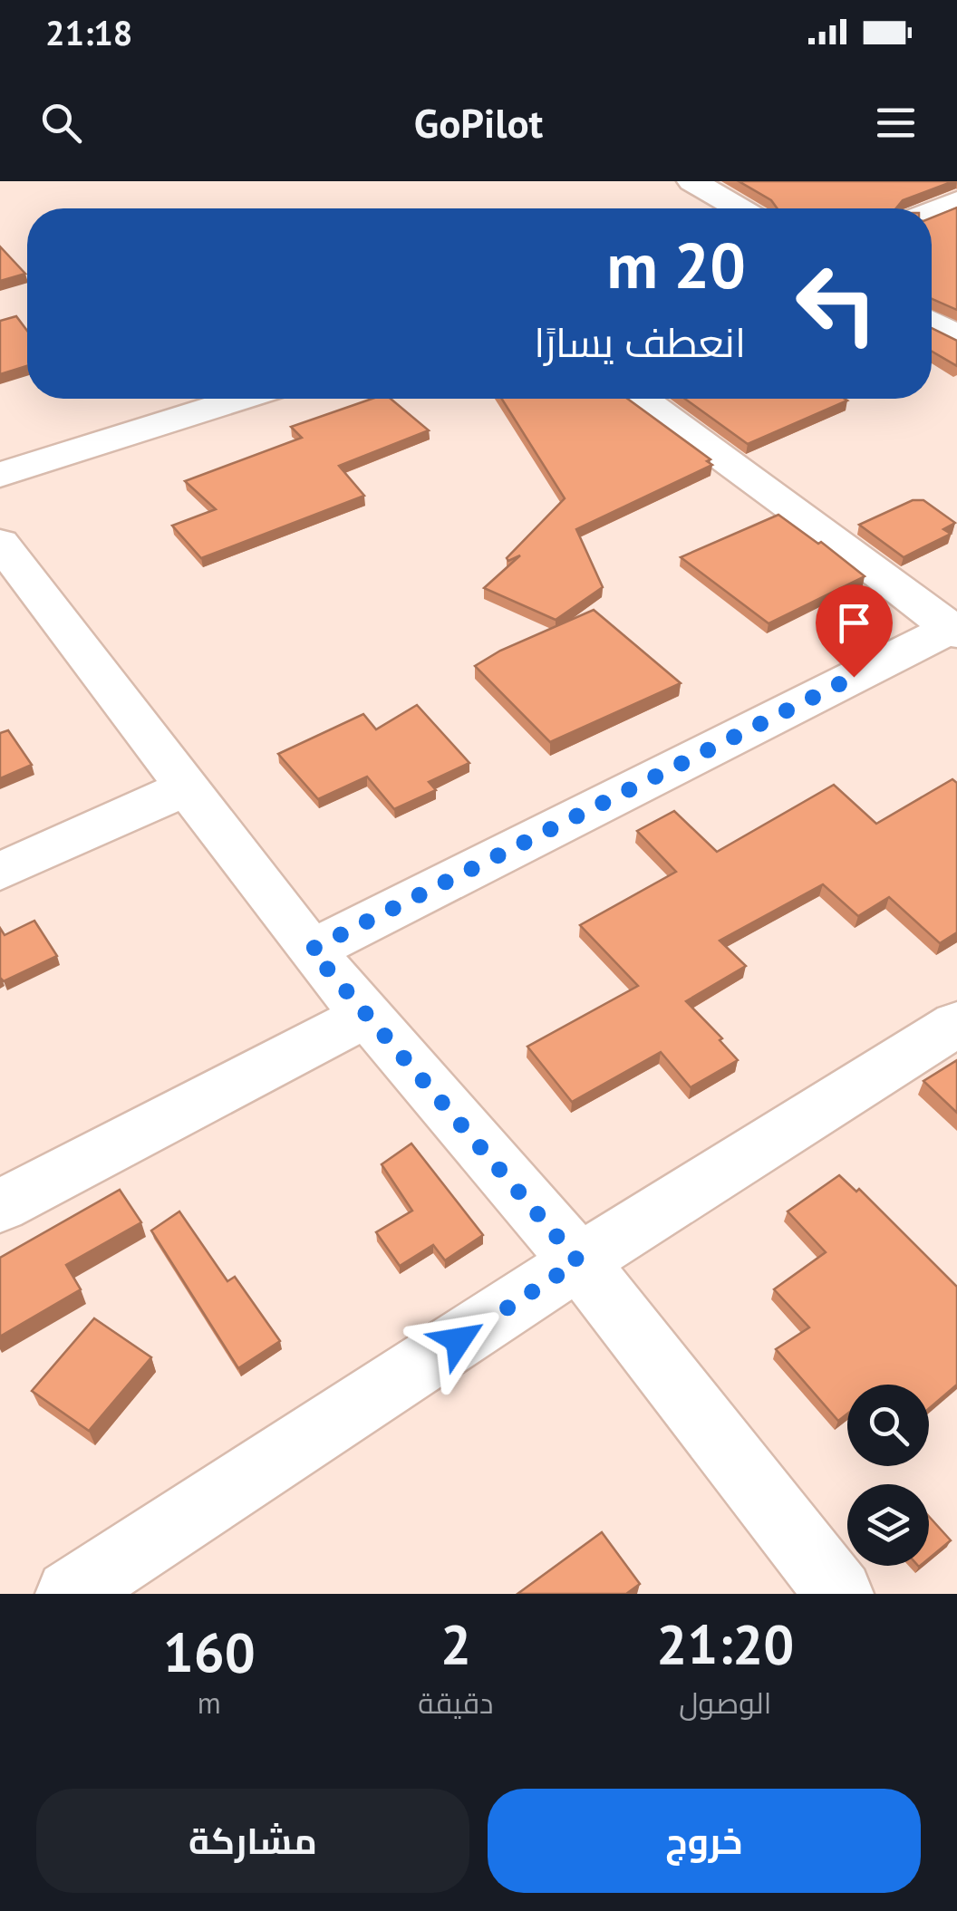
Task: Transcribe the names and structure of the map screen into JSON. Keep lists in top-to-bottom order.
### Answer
{
  "page": {
    "status": "21:18",
    "header": "GoPilot",
    "turn": ["20 m", "انعطف يسارًا"],
    "eta": [
      "21:20",
      "الوصول",
      "2",
      "دقيقة",
      "160",
      "m"
    ],
    "buttons": ["خروج", "مشاركة"]
  }
}
